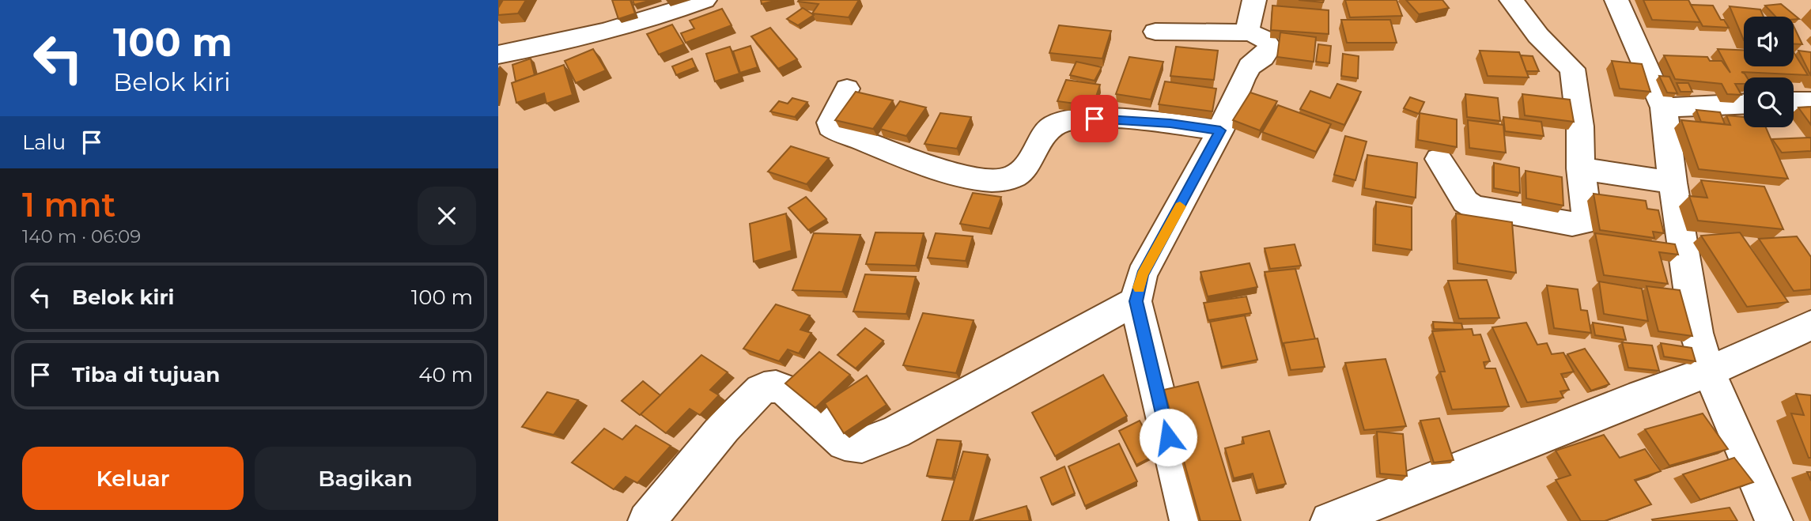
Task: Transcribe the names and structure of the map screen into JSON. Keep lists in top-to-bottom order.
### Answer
{
  "page": {
    "turn": ["100 m", "Belok kiri"],
    "then": "Lalu",
    "heading": ["1 mnt", "140 m · 06:09"],
    "list": [
      {
        "name": "Belok kiri",
        "value": "100 m"
      },
      {
        "name": "Tiba di tujuan",
        "value": "40 m"
      }
    ],
    "buttons": ["Keluar", "Bagikan"]
  }
}
